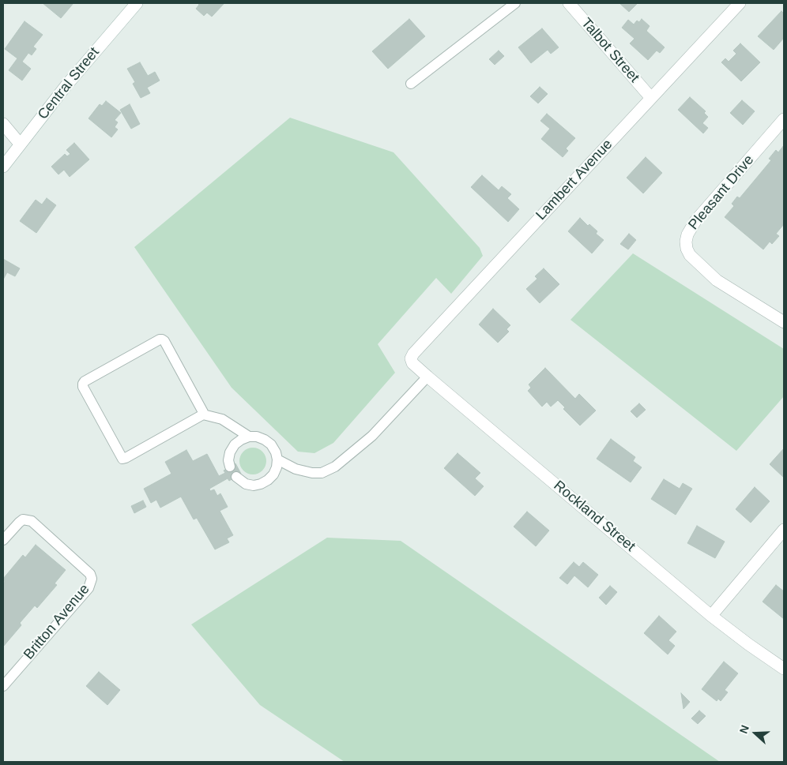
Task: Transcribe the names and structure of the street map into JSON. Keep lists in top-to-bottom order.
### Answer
{
  "streets": {
    "street": [
      "Talbot Street",
      "Central Street",
      "Lambert Avenue",
      "Pleasant Drive",
      "Rockland Street"
    ],
    "lane": ["Britton Avenue"]
  },
  "crossings": [
    ["Talbot Street", "Lambert Avenue"],
    ["Lambert Avenue", "Rockland Street"]
  ],
  "north": "left"
}
